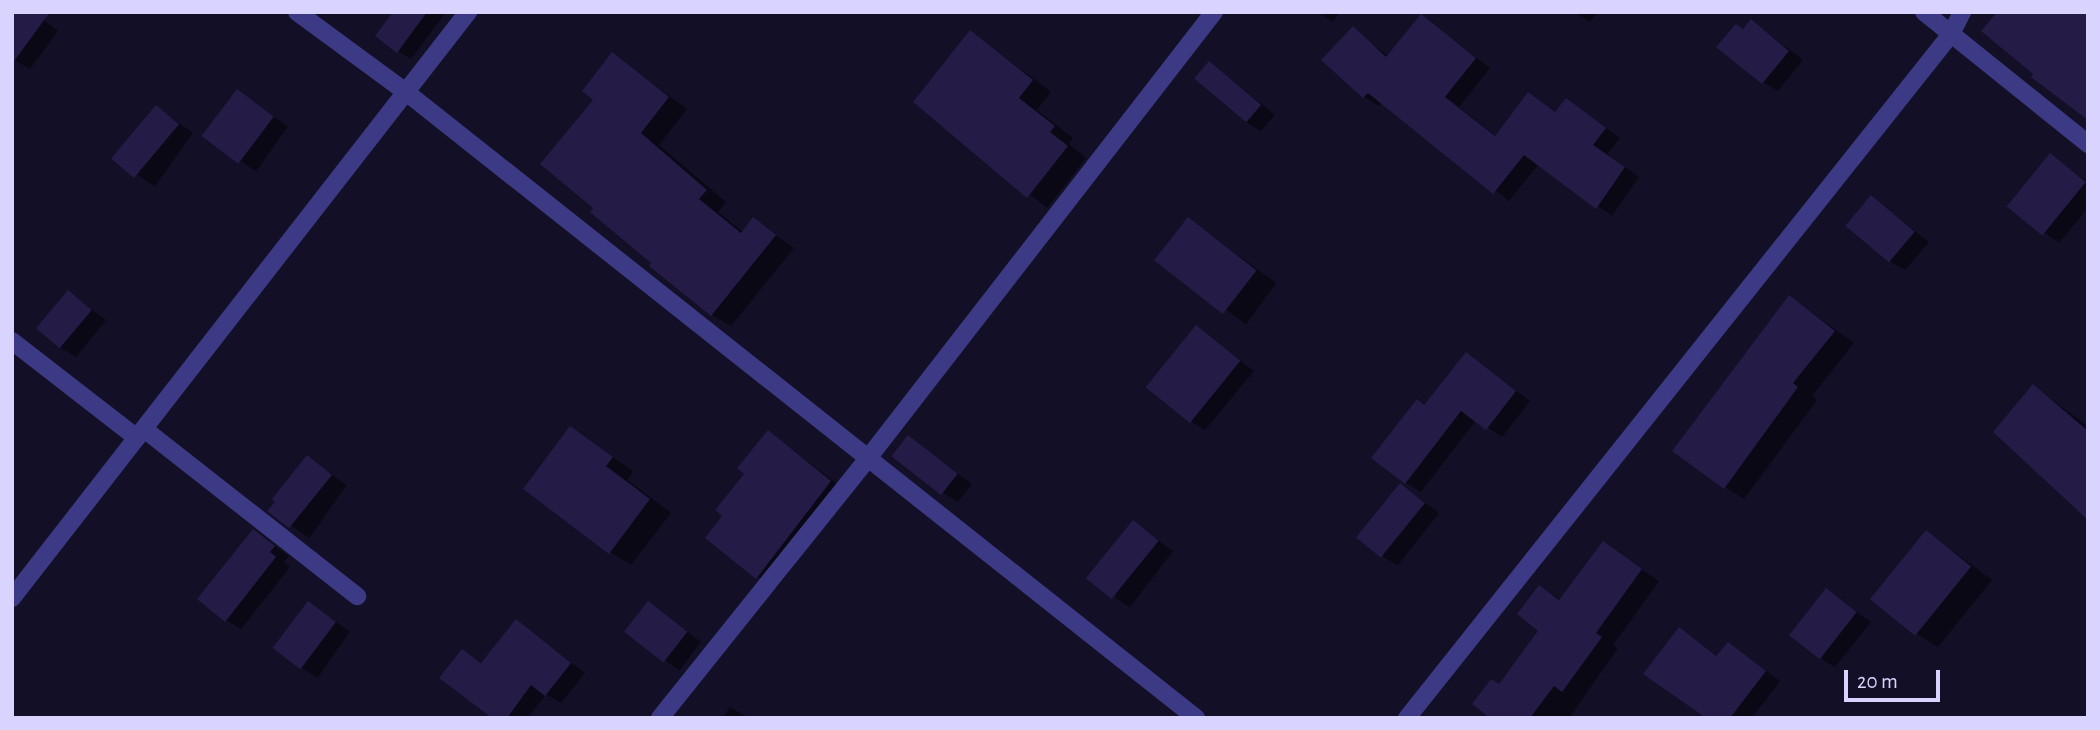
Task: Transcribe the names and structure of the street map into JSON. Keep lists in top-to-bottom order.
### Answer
{
  "scale_bar": "20 m"
}
